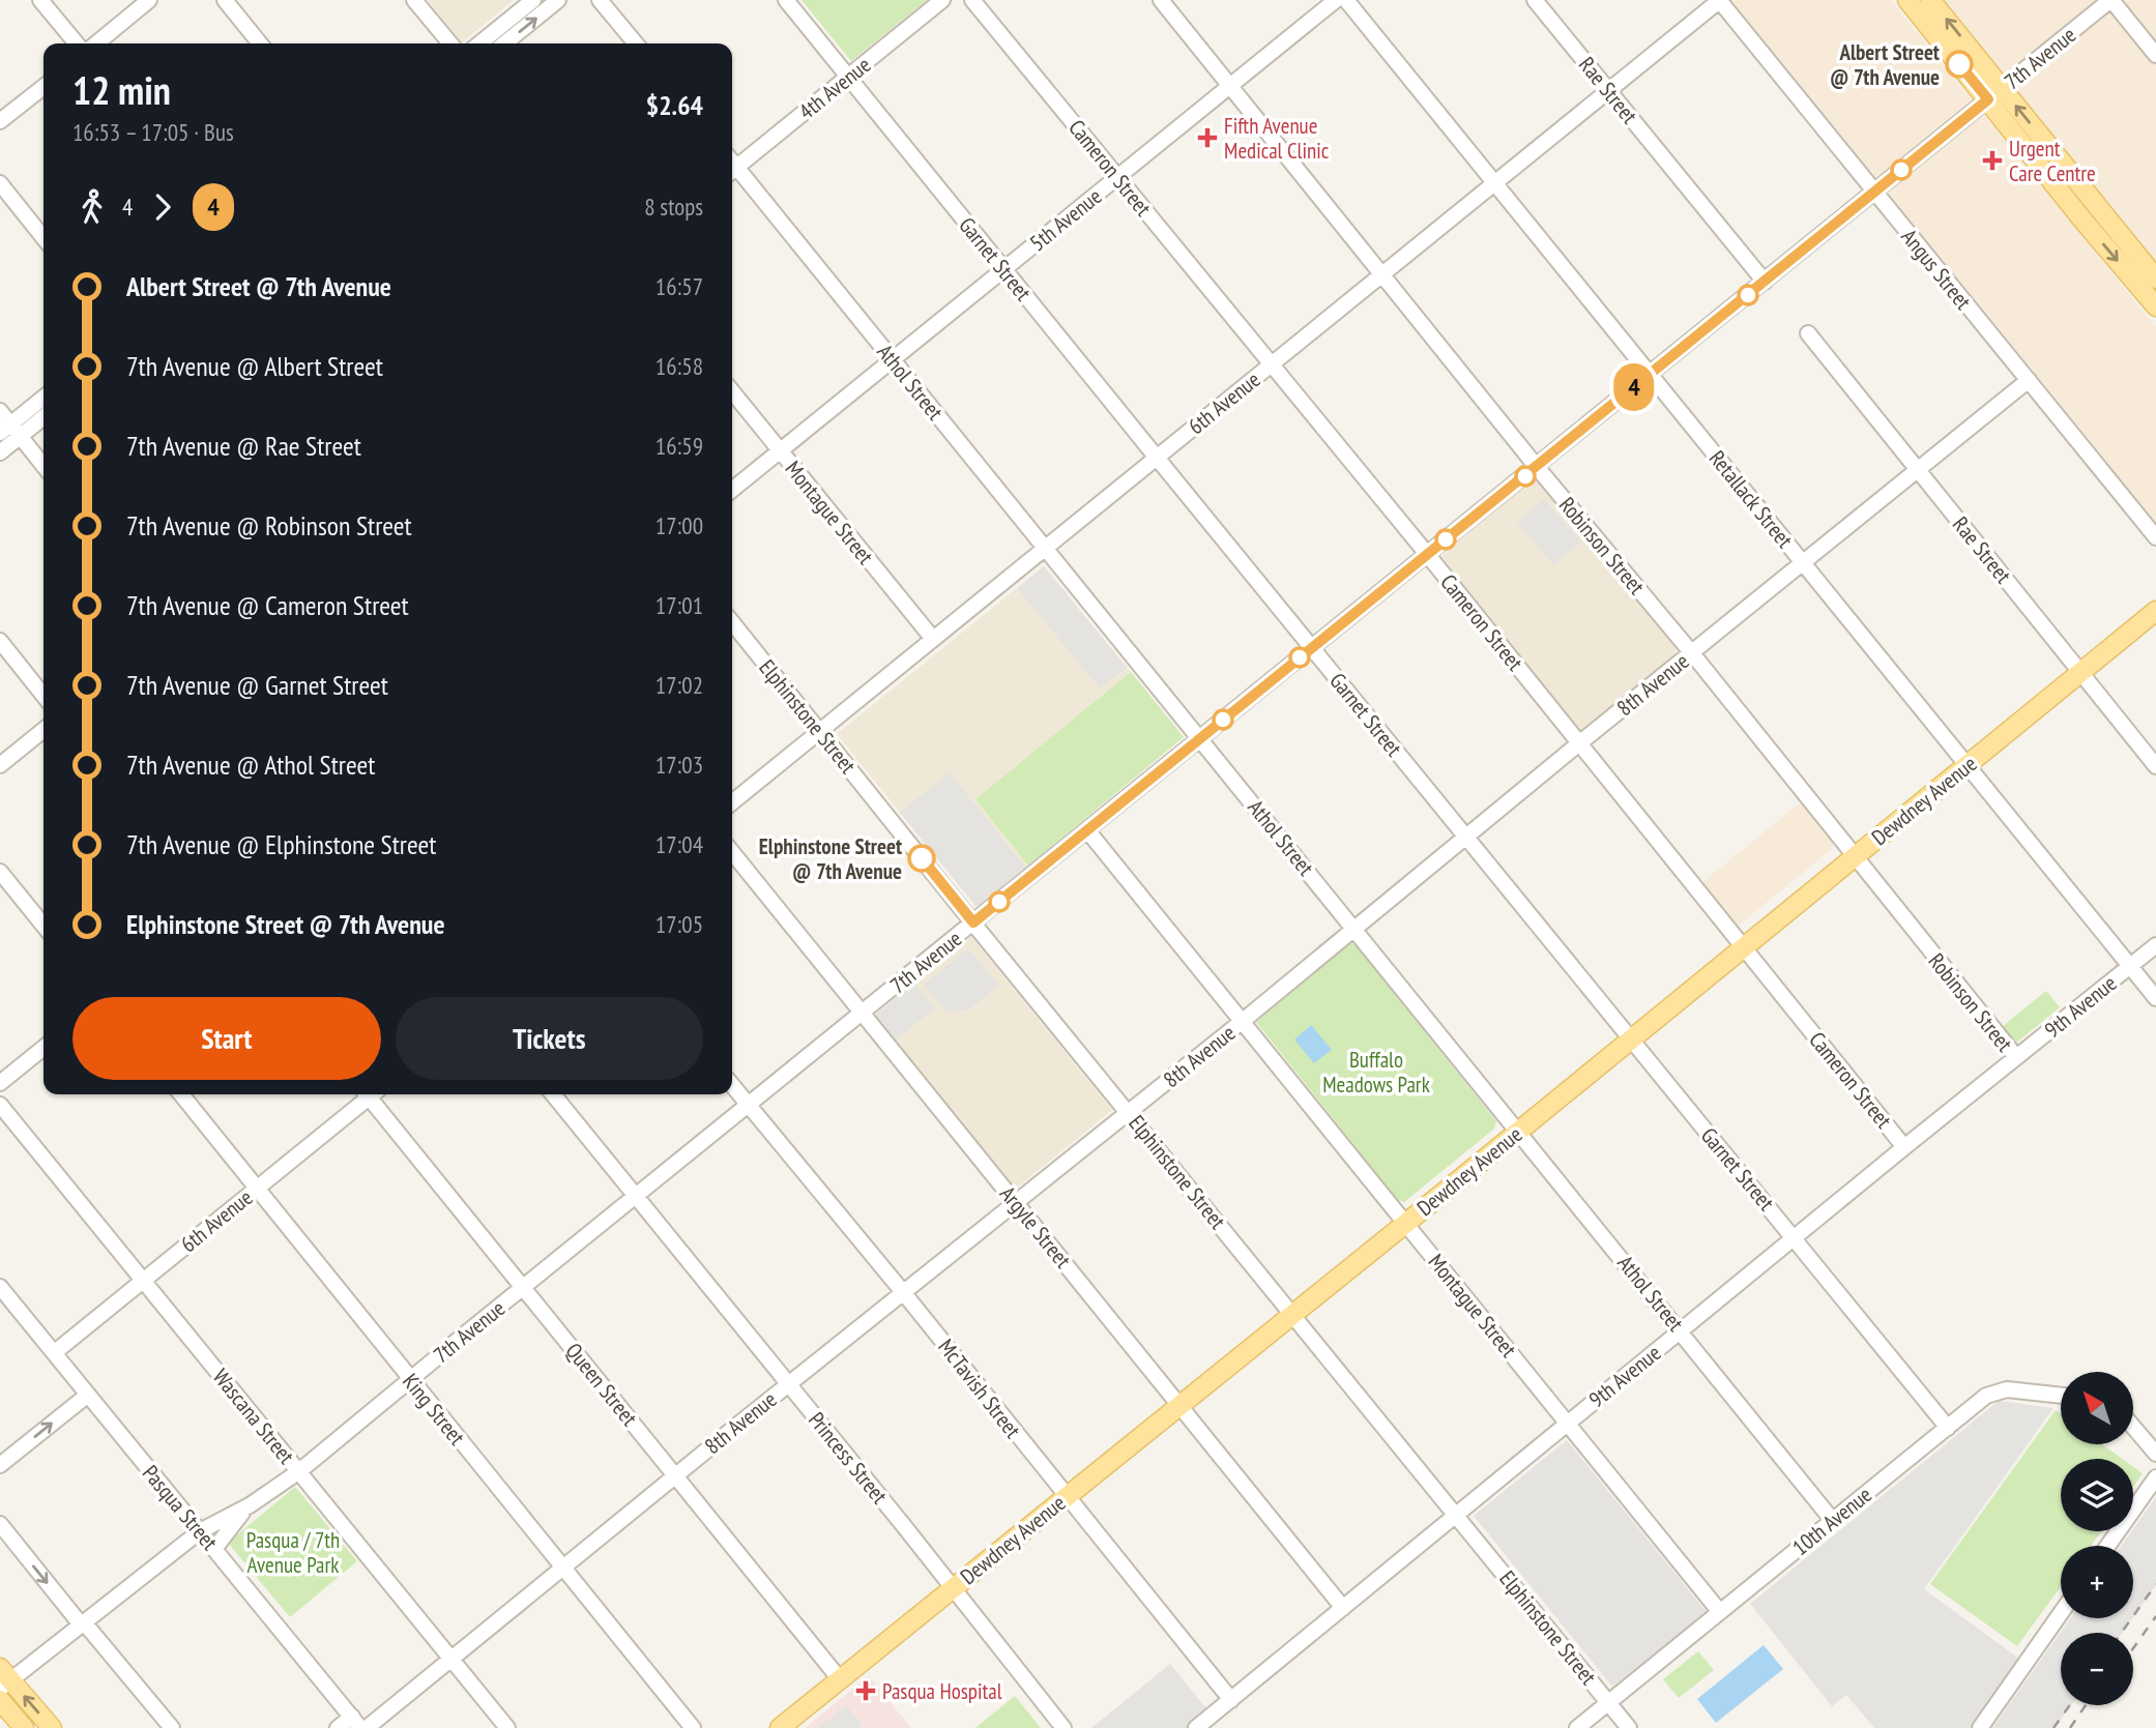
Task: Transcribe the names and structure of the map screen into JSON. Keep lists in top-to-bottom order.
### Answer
{
  "streets": {
    "main road": ["Dewdney Avenue"],
    "street": [
      "7th Avenue",
      "4th Avenue",
      "Rae Street",
      "Cameron Street",
      "5th Avenue",
      "Garnet Street",
      "Angus Street",
      "Athol Street",
      "6th Avenue",
      "Retallack Street",
      "Montague Street",
      "Robinson Street",
      "8th Avenue",
      "Elphinstone Street",
      "9th Avenue",
      "Argyle Street",
      "Queen Street",
      "McTavish Street",
      "King Street",
      "Wascana Street",
      "Princess Street",
      "Pasqua Street",
      "10th Avenue"
    ]
  },
  "crossings": [
    ["7th Avenue", "Rae Street"],
    ["7th Avenue", "Cameron Street"],
    ["7th Avenue", "Garnet Street"],
    ["7th Avenue", "Angus Street"],
    ["7th Avenue", "Athol Street"],
    ["7th Avenue", "Retallack Street"],
    ["7th Avenue", "Montague Street"],
    ["7th Avenue", "Robinson Street"],
    ["7th Avenue", "Elphinstone Street"],
    ["7th Avenue", "Argyle Street"],
    ["7th Avenue", "Queen Street"],
    ["7th Avenue", "McTavish Street"],
    ["7th Avenue", "King Street"],
    ["7th Avenue", "Wascana Street"],
    ["7th Avenue", "Princess Street"],
    ["7th Avenue", "Pasqua Street"],
    ["4th Avenue", "Garnet Street"],
    ["Rae Street", "6th Avenue"],
    ["Rae Street", "8th Avenue"],
    ["Rae Street", "Dewdney Avenue"],
    ["Cameron Street", "5th Avenue"],
    ["Cameron Street", "6th Avenue"],
    ["Cameron Street", "8th Avenue"],
    ["Cameron Street", "Dewdney Avenue"],
    ["Cameron Street", "9th Avenue"],
    ["5th Avenue", "Garnet Street"],
    ["5th Avenue", "Athol Street"],
    ["5th Avenue", "Montague Street"],
    ["5th Avenue", "Robinson Street"],
    ["Garnet Street", "6th Avenue"],
    ["Garnet Street", "8th Avenue"],
    ["Garnet Street", "Dewdney Avenue"],
    ["Garnet Street", "9th Avenue"],
    ["Garnet Street", "10th Avenue"],
    ["Angus Street", "6th Avenue"],
    ["Angus Street", "8th Avenue"],
    ["Athol Street", "6th Avenue"],
    ["Athol Street", "8th Avenue"],
    ["Athol Street", "Dewdney Avenue"],
    ["Athol Street", "9th Avenue"],
    ["Athol Street", "10th Avenue"],
    ["6th Avenue", "Retallack Street"],
    ["6th Avenue", "Montague Street"],
    ["6th Avenue", "Robinson Street"],
    ["6th Avenue", "Elphinstone Street"],
    ["6th Avenue", "King Street"],
    ["6th Avenue", "Wascana Street"],
    ["6th Avenue", "Pasqua Street"],
    ["Retallack Street", "8th Avenue"],
    ["Retallack Street", "Dewdney Avenue"],
    ["Retallack Street", "9th Avenue"],
    ["Montague Street", "8th Avenue"],
    ["Montague Street", "Dewdney Avenue"],
    ["Montague Street", "9th Avenue"],
    ["Montague Street", "10th Avenue"],
    ["Robinson Street", "8th Avenue"],
    ["Robinson Street", "Dewdney Avenue"],
    ["Robinson Street", "9th Avenue"],
    ["8th Avenue", "Elphinstone Street"],
    ["8th Avenue", "Argyle Street"],
    ["8th Avenue", "Queen Street"],
    ["8th Avenue", "McTavish Street"],
    ["8th Avenue", "King Street"],
    ["8th Avenue", "Wascana Street"],
    ["8th Avenue", "Princess Street"],
    ["Elphinstone Street", "Dewdney Avenue"],
    ["Elphinstone Street", "9th Avenue"],
    ["Elphinstone Street", "10th Avenue"],
    ["Dewdney Avenue", "Argyle Street"],
    ["Dewdney Avenue", "Queen Street"],
    ["Dewdney Avenue", "McTavish Street"],
    ["Dewdney Avenue", "Princess Street"],
    ["9th Avenue", "Argyle Street"],
    ["9th Avenue", "McTavish Street"]
  ],
  "parks": ["Buffalo Meadows Park", "Pasqua / 7th Avenue Park"],
  "places": {
    "other": ["Albert Street @ 7th Avenue", "Elphinstone Street @ 7th Avenue"],
    "health": ["Fifth Avenue Medical Clinic", "Urgent Care Centre", "Pasqua Hospital"]
  },
  "lines": ["bus line 4"],
  "north": "top left",
  "page": {
    "on_map": "4",
    "heading": ["12 min", "16:53 – 17:05 · Bus", "$2.64"],
    "legs": ["4", "4", "8 stops"],
    "list": [
      {
        "name": "Albert Street @ 7th Avenue",
        "value": "16:57"
      },
      {
        "name": "7th Avenue @ Albert Street",
        "value": "16:58"
      },
      {
        "name": "7th Avenue @ Rae Street",
        "value": "16:59"
      },
      {
        "name": "7th Avenue @ Robinson Street",
        "value": "17:00"
      },
      {
        "name": "7th Avenue @ Cameron Street",
        "value": "17:01"
      },
      {
        "name": "7th Avenue @ Garnet Street",
        "value": "17:02"
      },
      {
        "name": "7th Avenue @ Athol Street",
        "value": "17:03"
      },
      {
        "name": "7th Avenue @ Elphinstone Street",
        "value": "17:04"
      },
      {
        "name": "Elphinstone Street @ 7th Avenue",
        "value": "17:05"
      }
    ],
    "buttons": ["Start", "Tickets"],
    "map_buttons": ["+", "−"]
  }
}
